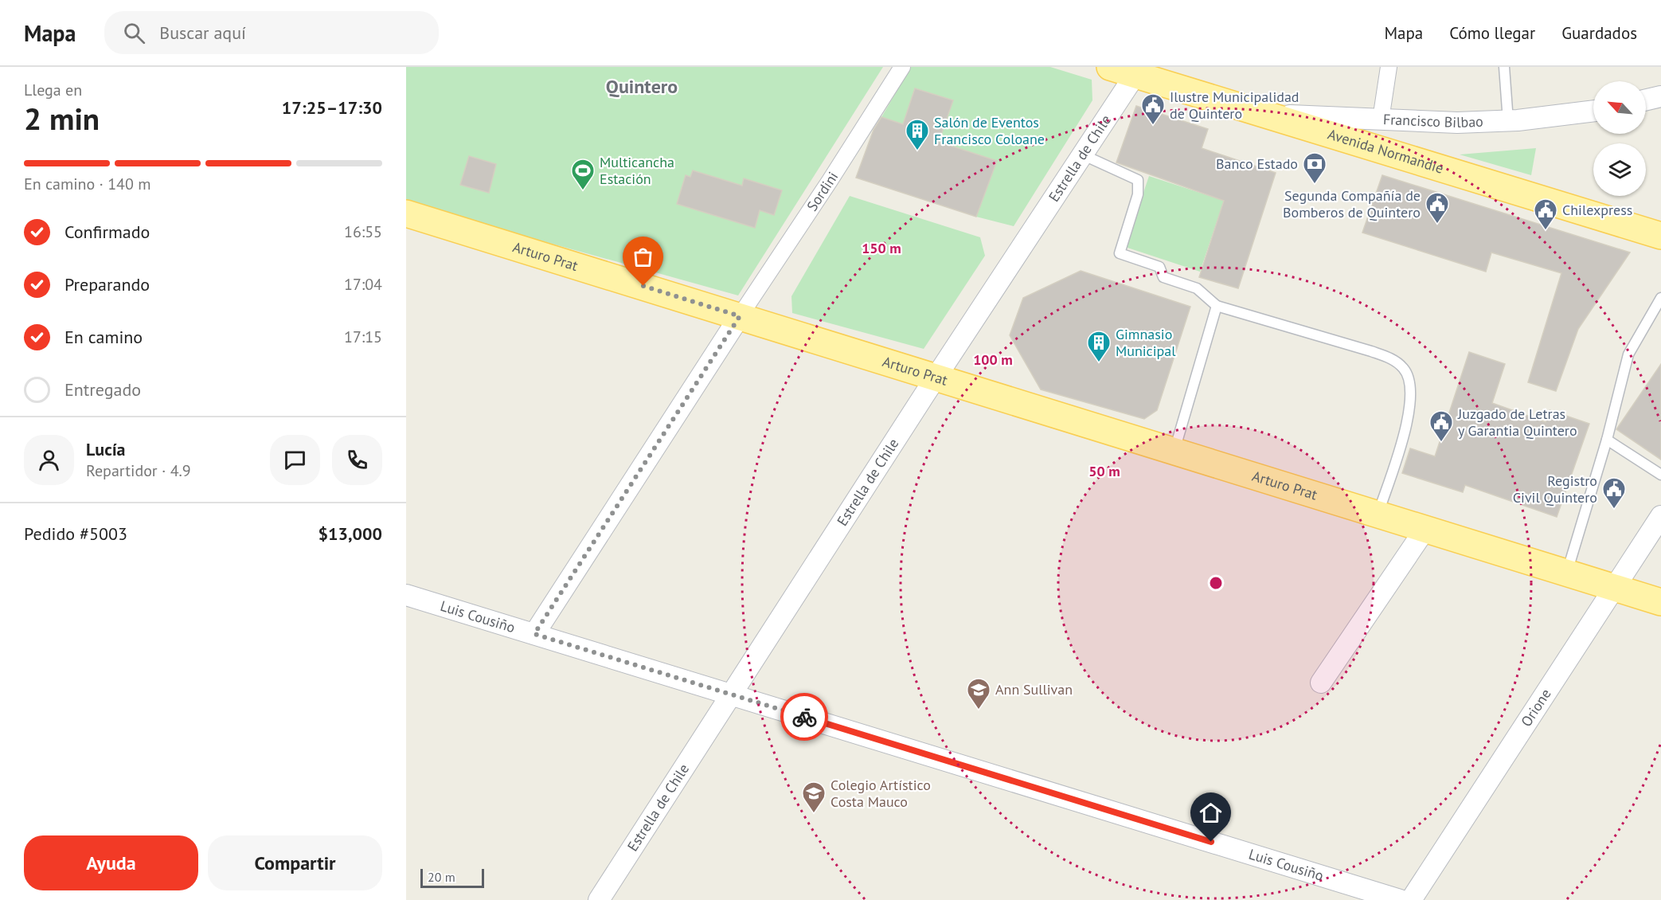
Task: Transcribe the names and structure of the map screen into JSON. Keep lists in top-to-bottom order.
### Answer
{
  "streets": {
    "main road": ["Avenida Normandie", "Arturo Prat"],
    "street": [
      "Francisco Bilbao",
      "Estrella de Chile",
      "Sordini",
      "Luis Cousiño",
      "Orione"
    ]
  },
  "crossings": [
    ["Francisco Bilbao", "Avenida Normandie"],
    ["Avenida Normandie", "Estrella de Chile"],
    ["Estrella de Chile", "Arturo Prat"],
    ["Estrella de Chile", "Luis Cousiño"],
    ["Sordini", "Arturo Prat"],
    ["Arturo Prat", "Orione"]
  ],
  "districts": ["Quintero"],
  "places": {
    "public building": [
      "Ilustre Municipalidad de Quintero",
      "Segunda Compañía de Bomberos de Quintero",
      "Chilexpress",
      "Juzgado de Letras y Garantia Quintero",
      "Registro Civil Quintero"
    ],
    "building": ["Salón de Eventos Francisco Coloane", "Gimnasio Municipal"],
    "bank": ["Banco Estado"],
    "sports": ["Multicancha Estación"],
    "school or university": ["Ann Sullivan", "Colegio Artístico Costa Mauco"]
  },
  "scale_bar": "20 m",
  "north": "top left",
  "page": {
    "header": "Mapa",
    "search": "Buscar aquí",
    "nav": ["Mapa", "Cómo llegar", "Guardados"],
    "heading": ["2 min", "Llega en", "17:25–17:30"],
    "panel": [
      "Lucía",
      "Repartidor · 4.9",
      "Pedido #5003",
      "$13,000"
    ],
    "bar": "En camino · 140 m",
    "list": [
      ["Confirmado", "16:55"],
      ["Preparando", "17:04"],
      ["En camino", "17:15"],
      "Entregado"
    ],
    "buttons": ["Ayuda", "Compartir"],
    "scale": "20 m"
  },
  "rings": ["150 m", "100 m", "50 m"]
}
